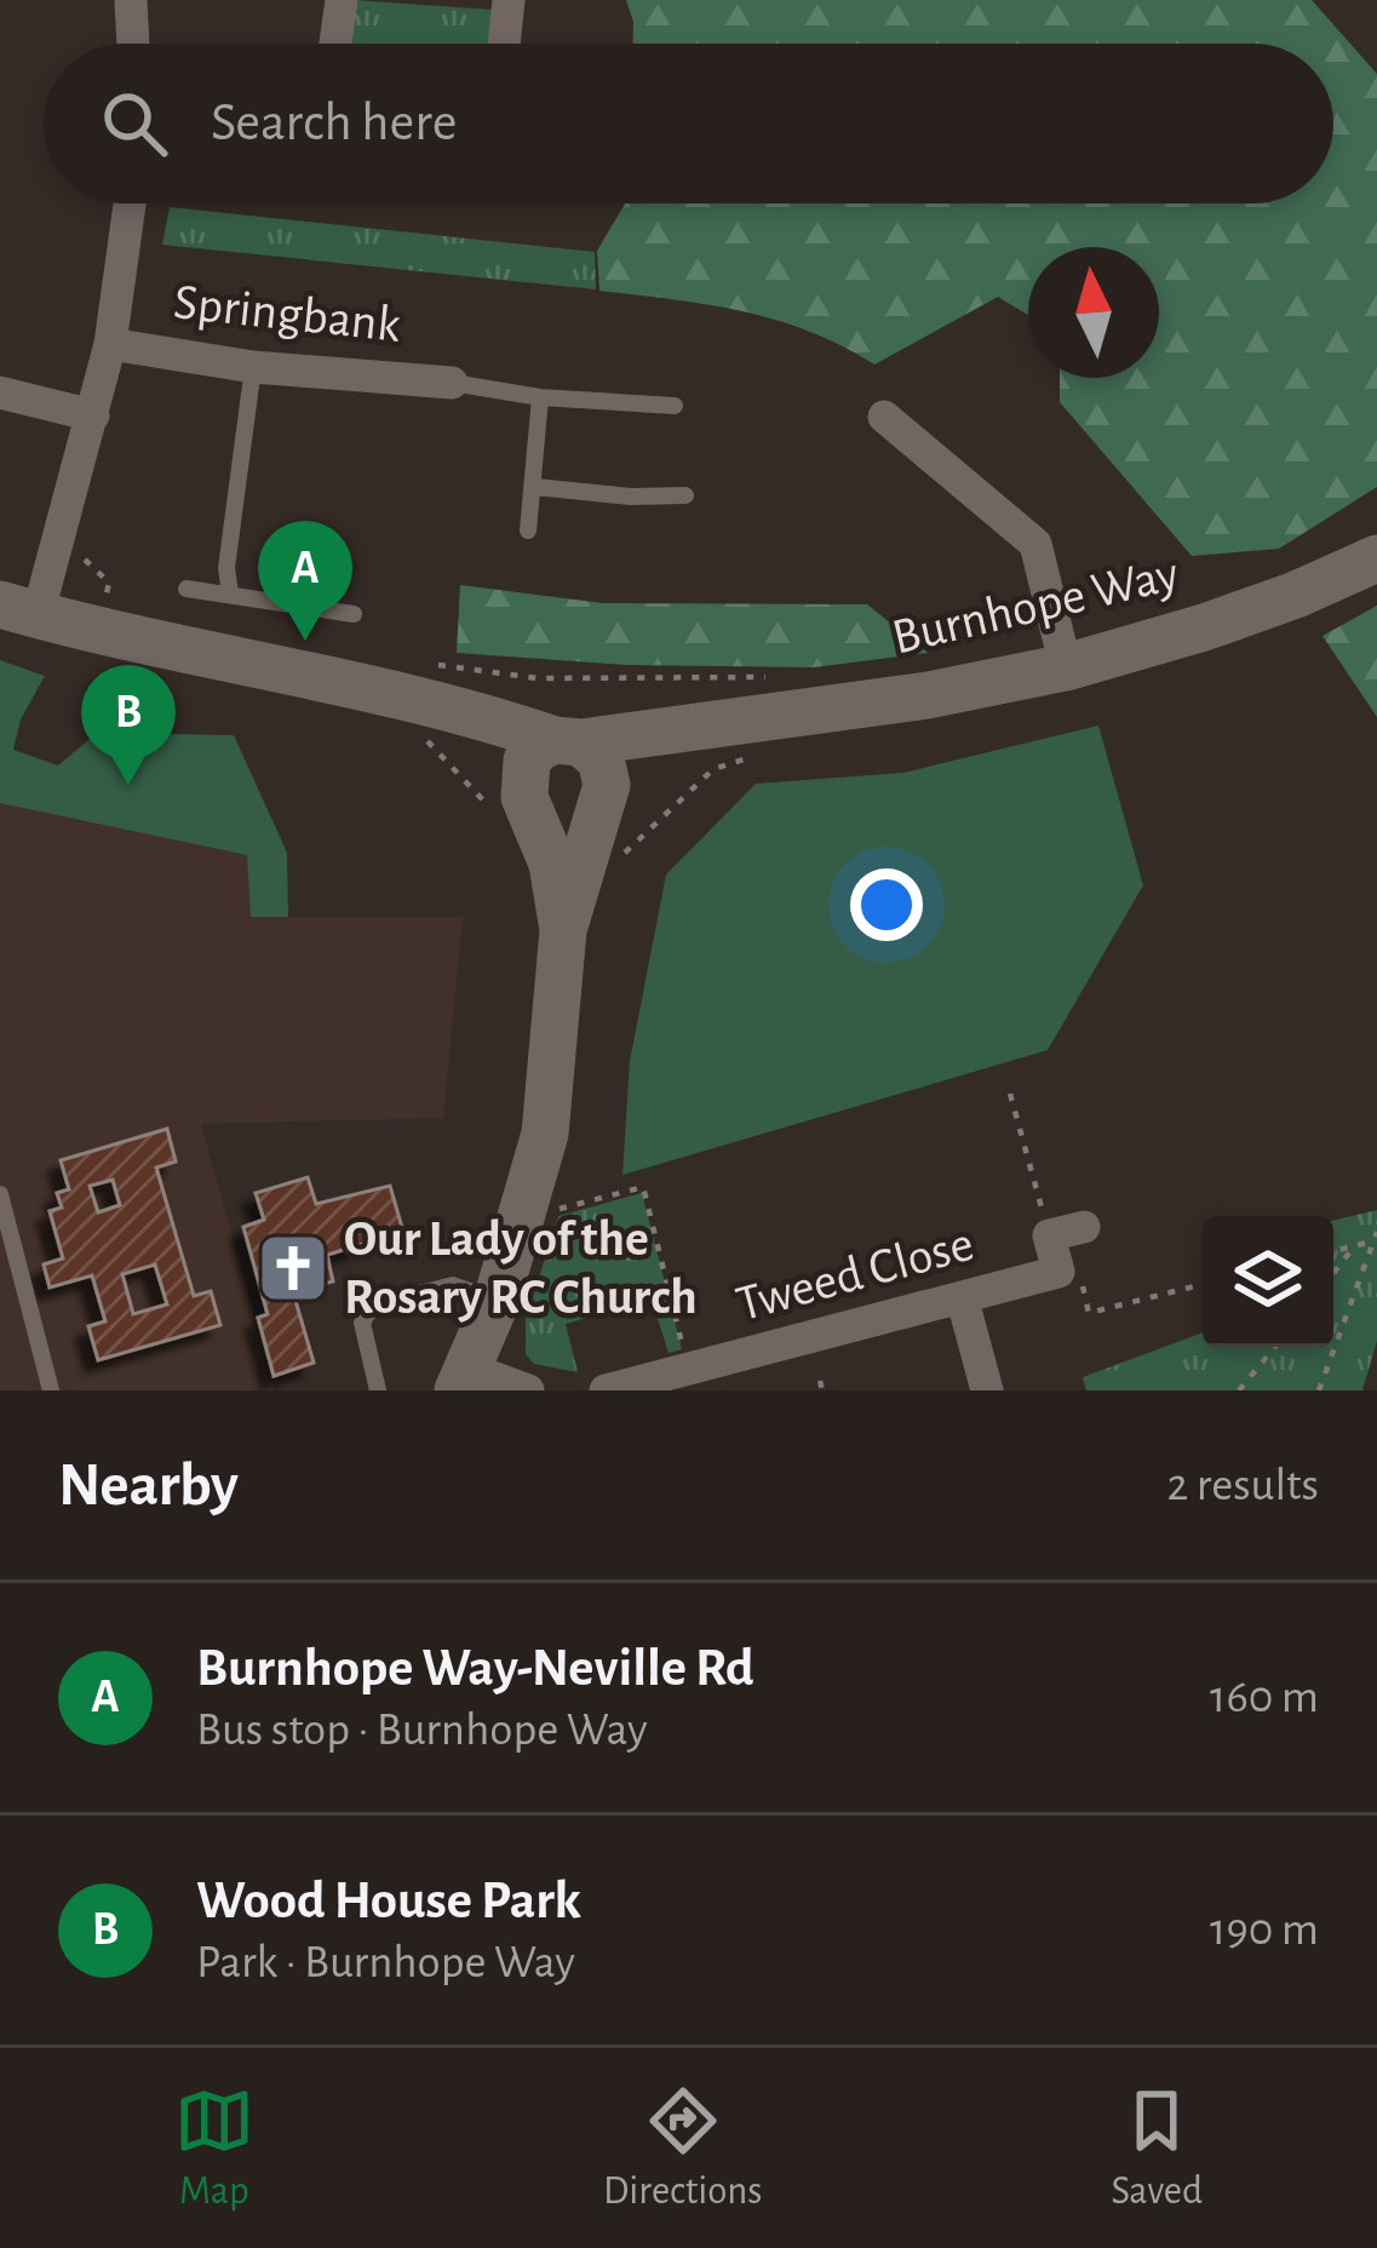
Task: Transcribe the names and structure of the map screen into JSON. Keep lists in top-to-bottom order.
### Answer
{
  "streets": {
    "main road": ["Burnhope Way"],
    "street": ["Springbank", "Tweed Close"]
  },
  "places": {
    "church": ["Our Lady of the Rosary RC Church"]
  },
  "north": "top",
  "page": {
    "search": "Search here",
    "pins": ["A", "B"],
    "heading": ["Nearby", "2 results"],
    "list": [
      {
        "mark": "A",
        "name": "Burnhope Way-Neville Rd",
        "note": "Bus stop · Burnhope Way",
        "value": "160 m"
      },
      {
        "mark": "B",
        "name": "Wood House Park",
        "note": "Park · Burnhope Way",
        "value": "190 m"
      }
    ],
    "nav": ["Map", "Directions", "Saved"]
  }
}
